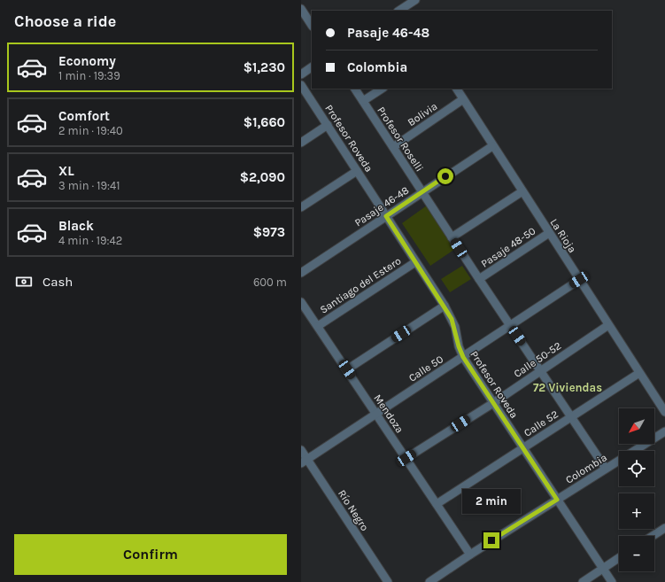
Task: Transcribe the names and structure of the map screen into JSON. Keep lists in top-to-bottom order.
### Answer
{
  "streets": {
    "street": [
      "Bolivia",
      "Profesor Roveda",
      "Profesor Roselli",
      "Pasaje 46-48",
      "La Rioja",
      "Pasaje 48-50",
      "Santiago del Estero",
      "Calle 50-52",
      "Calle 50",
      "Mendoza",
      "Calle 52",
      "Colombia",
      "Río Negro"
    ]
  },
  "crossings": [
    ["Bolivia", "Profesor Roselli"],
    ["Bolivia", "La Rioja"],
    ["Profesor Roveda", "Pasaje 46-48"],
    ["Profesor Roveda", "Santiago del Estero"],
    ["Profesor Roveda", "Calle 50-52"],
    ["Profesor Roveda", "Calle 50"],
    ["Profesor Roveda", "Calle 52"],
    ["Profesor Roveda", "Colombia"],
    ["Profesor Roselli", "Pasaje 46-48"],
    ["Profesor Roselli", "Pasaje 48-50"],
    ["Profesor Roselli", "Calle 50-52"],
    ["Profesor Roselli", "Calle 50"],
    ["Profesor Roselli", "Calle 52"],
    ["Profesor Roselli", "Colombia"],
    ["Pasaje 46-48", "La Rioja"],
    ["La Rioja", "Pasaje 48-50"],
    ["La Rioja", "Calle 50-52"],
    ["La Rioja", "Calle 50"],
    ["La Rioja", "Calle 52"],
    ["Santiago del Estero", "Mendoza"],
    ["Calle 50-52", "Mendoza"],
    ["Calle 50", "Mendoza"],
    ["Calle 50", "Río Negro"],
    ["Mendoza", "Calle 52"],
    ["Mendoza", "Colombia"]
  ],
  "districts": ["72 Viviendas"],
  "north": "bottom left",
  "page": {
    "heading": "Choose a ride",
    "banner": ["Pasaje 46-48", "Colombia"],
    "list": [
      {
        "name": "Economy",
        "note": "1 min · 19:39",
        "value": "$1,230"
      },
      {
        "name": "Comfort",
        "note": "2 min · 19:40",
        "value": "$1,660"
      },
      {
        "name": "XL",
        "note": "3 min · 19:41",
        "value": "$2,090"
      },
      {
        "name": "Black",
        "note": "4 min · 19:42",
        "value": "$973"
      }
    ],
    "pay": ["Cash", "600 m"],
    "map_buttons": ["+", "−"],
    "bubble": "2 min",
    "buttons": "Confirm"
  }
}
